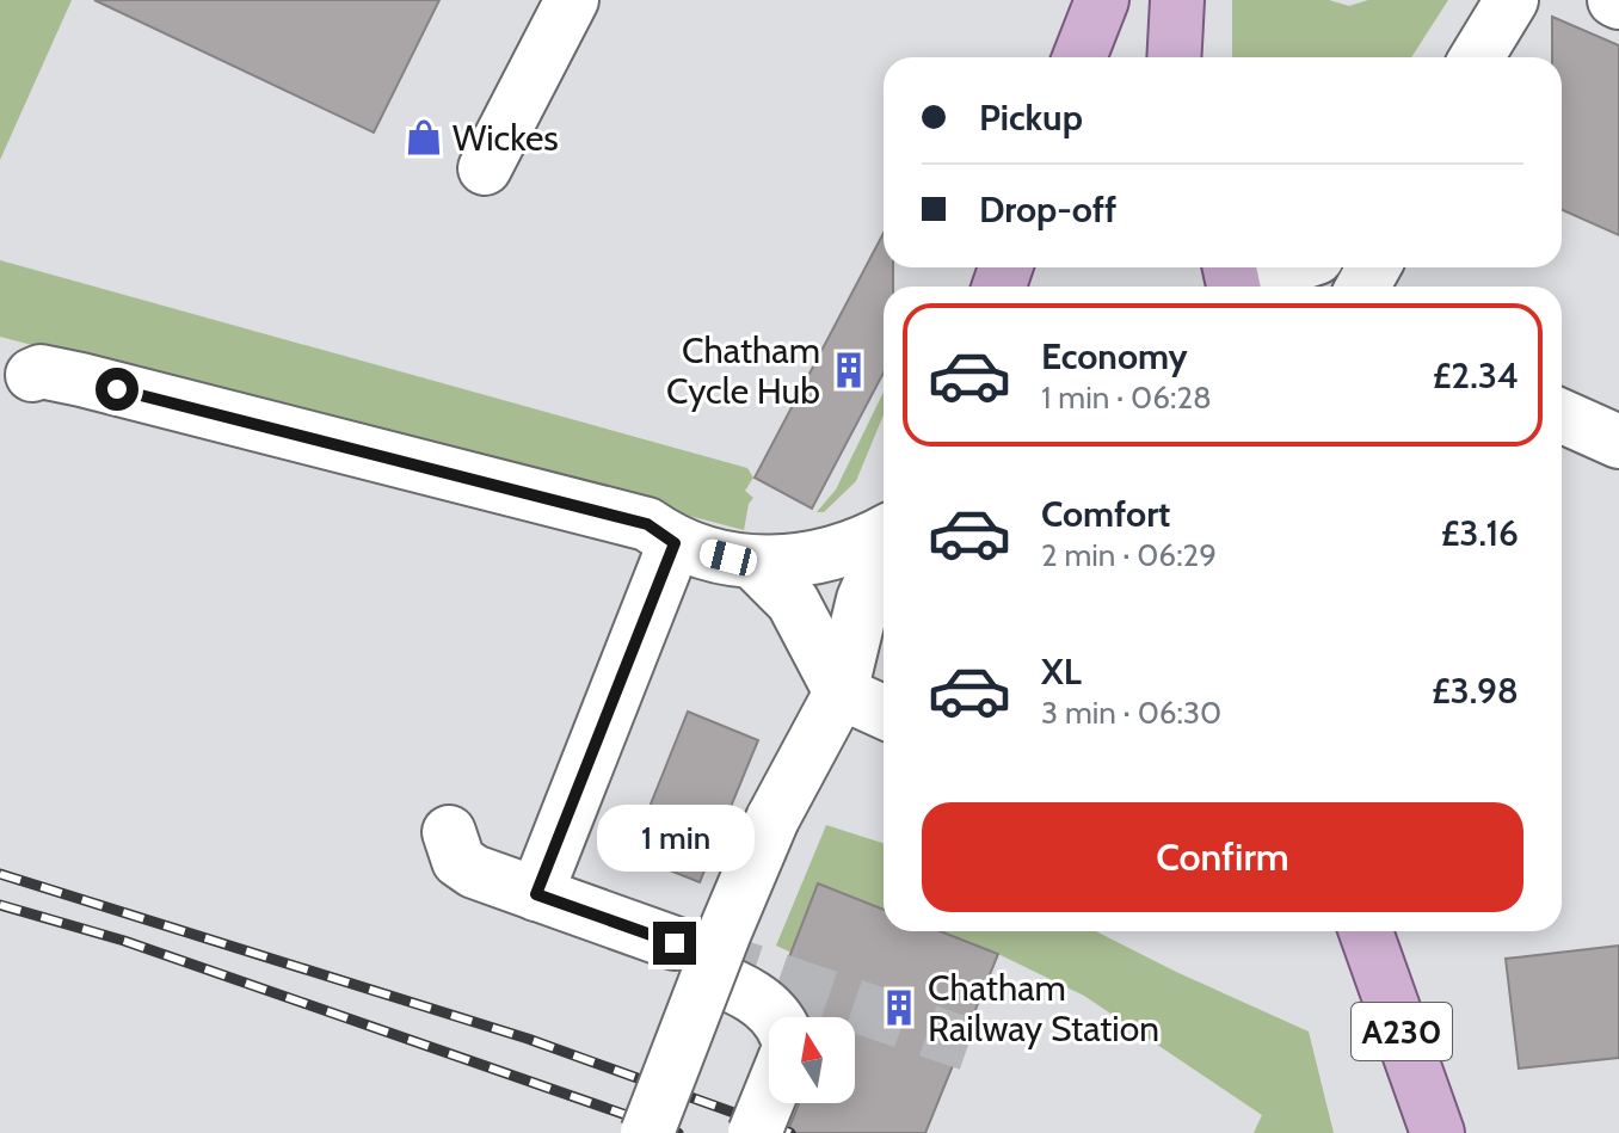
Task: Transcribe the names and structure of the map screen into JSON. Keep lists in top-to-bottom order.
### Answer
{
  "streets": {
    "main road": ["A230"]
  },
  "places": {
    "shop": ["Wickes"],
    "building": ["Chatham Cycle Hub", "Chatham Railway Station"]
  },
  "north": "top",
  "page": {
    "banner": ["Pickup", "Drop-off"],
    "list": [
      {
        "name": "Economy",
        "note": "1 min · 06:28",
        "value": "£2.34"
      },
      {
        "name": "Comfort",
        "note": "2 min · 06:29",
        "value": "£3.16"
      },
      {
        "name": "XL",
        "note": "3 min · 06:30",
        "value": "£3.98"
      }
    ],
    "buttons": "Confirm",
    "bubble": "1 min"
  }
}
